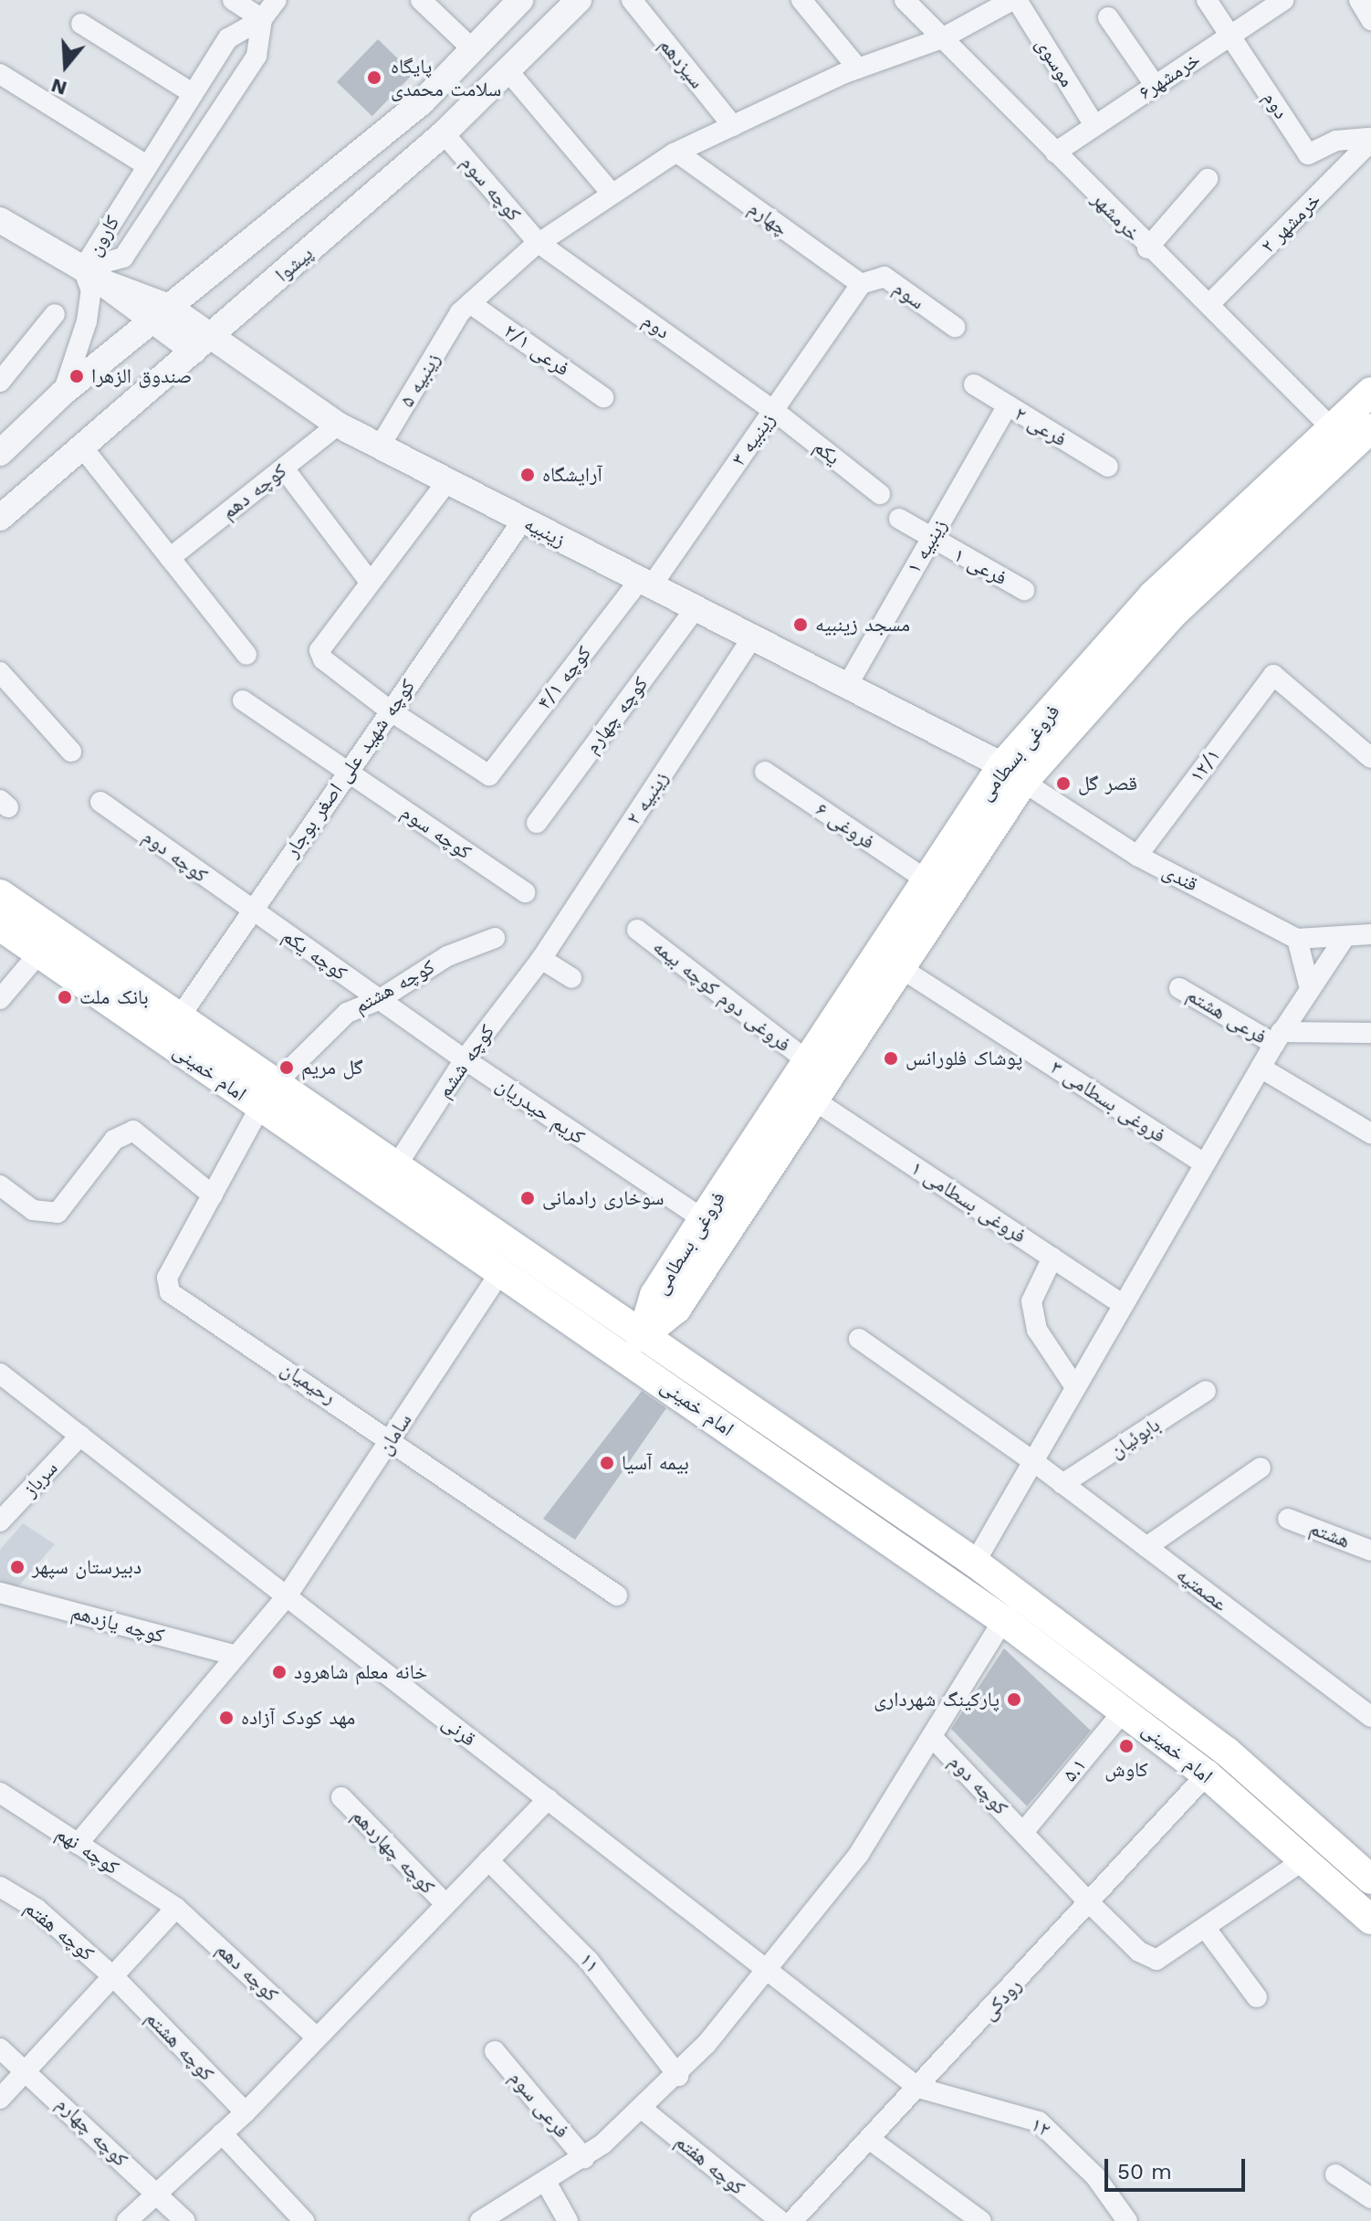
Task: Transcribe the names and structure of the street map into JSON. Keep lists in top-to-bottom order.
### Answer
{
  "streets": {
    "main road": ["فروغی بسطامی", "امام خمینی"],
    "street": [
      "موسوی",
      "سیزدهم",
      "خرمشهر۶",
      "دوم",
      "کوچه سوم",
      "خرمشهر",
      "چهارم",
      "خرمشهر ۲",
      "کارون",
      "پیشوا",
      "سوم",
      "فرعی ۲/۱",
      "زینبیه ۵",
      "فرعی ۲",
      "زینبیه ۳",
      "یکم",
      "کوچه دهم",
      "زینبیه",
      "زینبیه ۱",
      "فرعی ۱",
      "کوچه ۴/۱",
      "کوچه چهارم",
      "۱۲/۱",
      "کوچه شهید علی اصغر بوجار",
      "زینبیه ۲",
      "فروغی ۶",
      "کوچه دوم",
      "قندی",
      "کوچه یکم",
      "کوچه هشتم",
      "فروغی دوم کوچه بیمه",
      "فرعی هشتم",
      "کوچه ششم",
      "فروغی بسطامی ۳",
      "کریم حیدریان",
      "فروغی بسطامی ۱",
      "رحیمیان",
      "سامان",
      "بابوئیان",
      "سرباز",
      "هشتم",
      "عصمتیه",
      "کوچه یازدهم",
      "قرنی",
      "۵.۱",
      "کوچه نهم",
      "کوچه چهاردهم",
      "کوچه هفتم",
      "۱۱",
      "رودکی",
      "فرعی سوم",
      "۱۲"
    ]
  },
  "crossings": [
    ["موسوی", "خرمشهر۶"],
    ["موسوی", "زینبیه ۵"],
    ["سیزدهم", "زینبیه ۵"],
    ["خرمشهر۶", "دوم"],
    ["خرمشهر۶", "خرمشهر"],
    ["دوم", "کوچه سوم"],
    ["دوم", "خرمشهر ۲"],
    ["دوم", "زینبیه ۵"],
    ["دوم", "زینبیه ۳"],
    ["دوم", "یکم"],
    ["کوچه سوم", "پیشوا"],
    ["کوچه سوم", "زینبیه ۵"],
    ["کوچه سوم", "کوچه شهید علی اصغر بوجار"],
    ["خرمشهر", "خرمشهر ۲"],
    ["خرمشهر", "زینبیه ۵"],
    ["خرمشهر", "فروغی بسطامی"],
    ["چهارم", "سوم"],
    ["چهارم", "زینبیه ۵"],
    ["چهارم", "زینبیه ۳"],
    ["کارون", "زینبیه"],
    ["پیشوا", "زینبیه"],
    ["سوم", "زینبیه ۳"],
    ["فرعی ۲/۱", "زینبیه ۵"],
    ["زینبیه ۵", "زینبیه"],
    ["فرعی ۲", "زینبیه ۱"],
    ["زینبیه ۳", "یکم"],
    ["زینبیه ۳", "زینبیه"],
    ["زینبیه ۳", "کوچه ۴/۱"],
    ["کوچه دهم", "زینبیه"],
    ["کوچه دهم", "کوچه نهم"],
    ["زینبیه", "زینبیه ۱"],
    ["زینبیه", "کوچه ۴/۱"],
    ["زینبیه", "کوچه چهارم"],
    ["زینبیه", "فروغی بسطامی"],
    ["زینبیه", "کوچه شهید علی اصغر بوجار"],
    ["زینبیه", "زینبیه ۲"],
    ["زینبیه", "قندی"],
    ["زینبیه ۱", "فرعی ۱"],
    ["کوچه ۴/۱", "کوچه شهید علی اصغر بوجار"],
    ["فروغی بسطامی", "فروغی ۶"],
    ["فروغی بسطامی", "قندی"],
    ["فروغی بسطامی", "فروغی دوم کوچه بیمه"],
    ["فروغی بسطامی", "امام خمینی"],
    ["فروغی بسطامی", "فروغی بسطامی ۳"],
    ["فروغی بسطامی", "کریم حیدریان"],
    ["فروغی بسطامی", "فروغی بسطامی ۱"],
    ["۱۲/۱", "قندی"],
    ["کوچه شهید علی اصغر بوجار", "کوچه دوم"],
    ["کوچه شهید علی اصغر بوجار", "کوچه یکم"],
    ["کوچه شهید علی اصغر بوجار", "امام خمینی"],
    ["زینبیه ۲", "کوچه ششم"],
    ["کوچه دوم", "کوچه یکم"],
    ["کوچه دوم", "۵.۱"],
    ["کوچه یکم", "کوچه هشتم"],
    ["کوچه یکم", "کریم حیدریان"],
    ["کوچه هشتم", "امام خمینی"],
    ["کوچه هشتم", "کریم حیدریان"],
    ["کوچه هشتم", "رحیمیان"],
    ["کوچه هشتم", "کوچه هفتم"],
    ["کوچه ششم", "امام خمینی"],
    ["کوچه ششم", "کریم حیدریان"],
    ["امام خمینی", "رحیمیان"],
    ["امام خمینی", "سامان"],
    ["امام خمینی", "۵.۱"],
    ["امام خمینی", "رودکی"],
    ["رحیمیان", "سامان"],
    ["سامان", "کوچه یازدهم"],
    ["سامان", "قرنی"],
    ["سامان", "کوچه نهم"],
    ["بابوئیان", "عصمتیه"],
    ["سرباز", "قرنی"],
    ["قرنی", "رودکی"],
    ["قرنی", "۱۲"],
    ["رودکی", "۱۲"]
  ],
  "places": [
    "پایگاه سلامت محمدی",
    "صندوق الزهرا",
    "آرایشگاه",
    "مسجد زینبیه",
    "قصر گل",
    "بانک ملت",
    "پوشاک فلورانس",
    "گل مریم",
    "سوخاری رادمانی",
    "بیمه آسیا",
    "دبیرستان سپهر",
    "خانه معلم شاهرود",
    "پارکینگ شهرداری",
    "مهد کودک آزاده",
    "کاوش"
  ],
  "scale_bar": "50 m",
  "north": "bottom"
}
